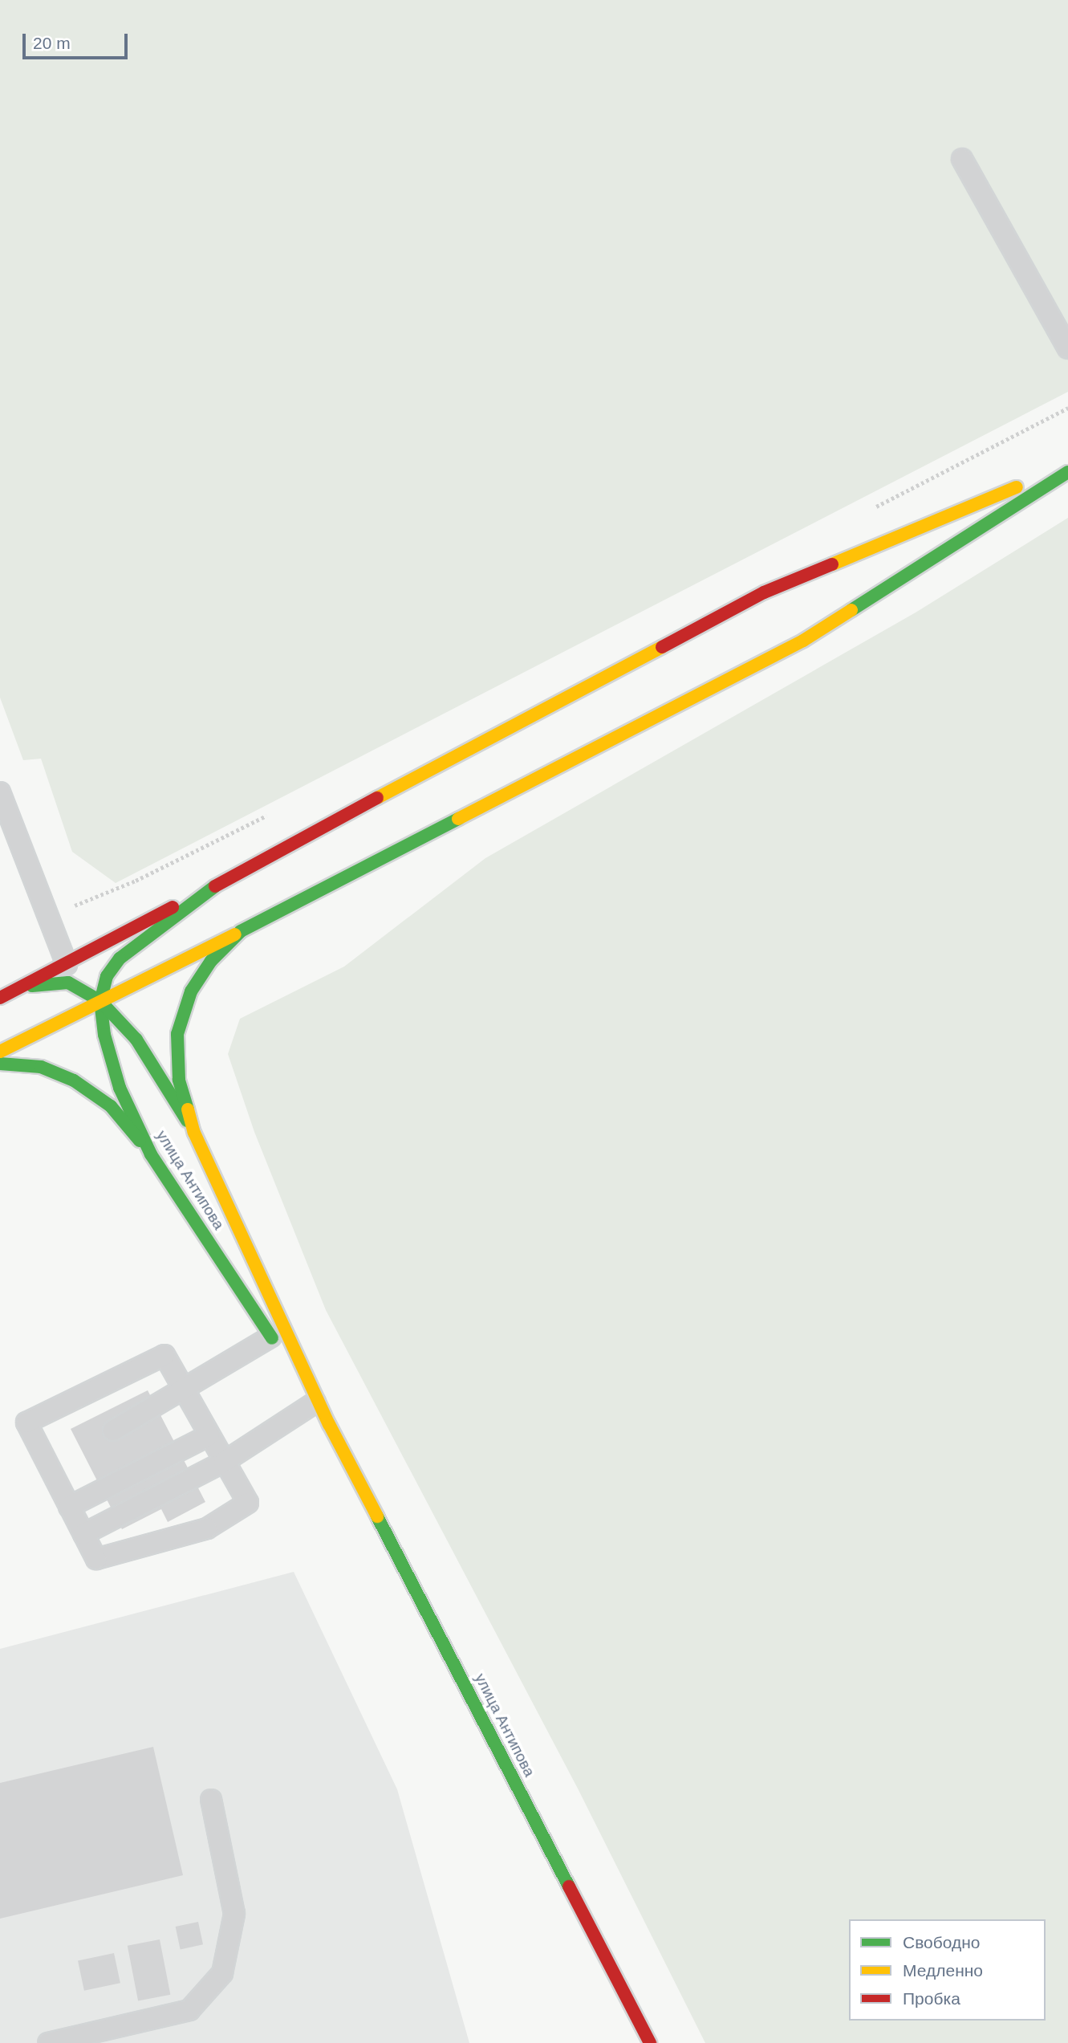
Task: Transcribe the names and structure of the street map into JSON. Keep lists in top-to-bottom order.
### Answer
{
  "streets": {
    "main road": ["улица Антипова"]
  },
  "legend": ["Свободно", "Медленно", "Пробка"],
  "scale_bar": "20 m"
}
